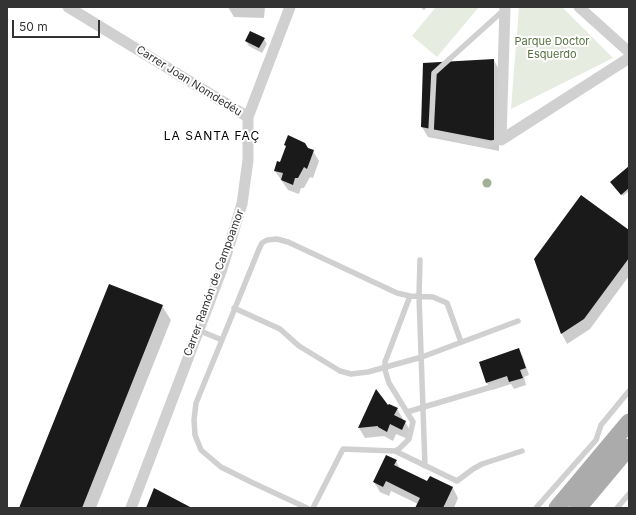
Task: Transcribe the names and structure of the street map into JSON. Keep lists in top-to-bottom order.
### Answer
{
  "streets": {
    "street": ["Carrer Joan Nomdedéu", "Carrer Ramón de Campoamor"]
  },
  "crossings": [
    ["Carrer Joan Nomdedéu", "Carrer Ramón de Campoamor"]
  ],
  "districts": ["LA SANTA FAÇ"],
  "parks": ["Parque Doctor Esquerdo"],
  "scale_bar": "50 m"
}
